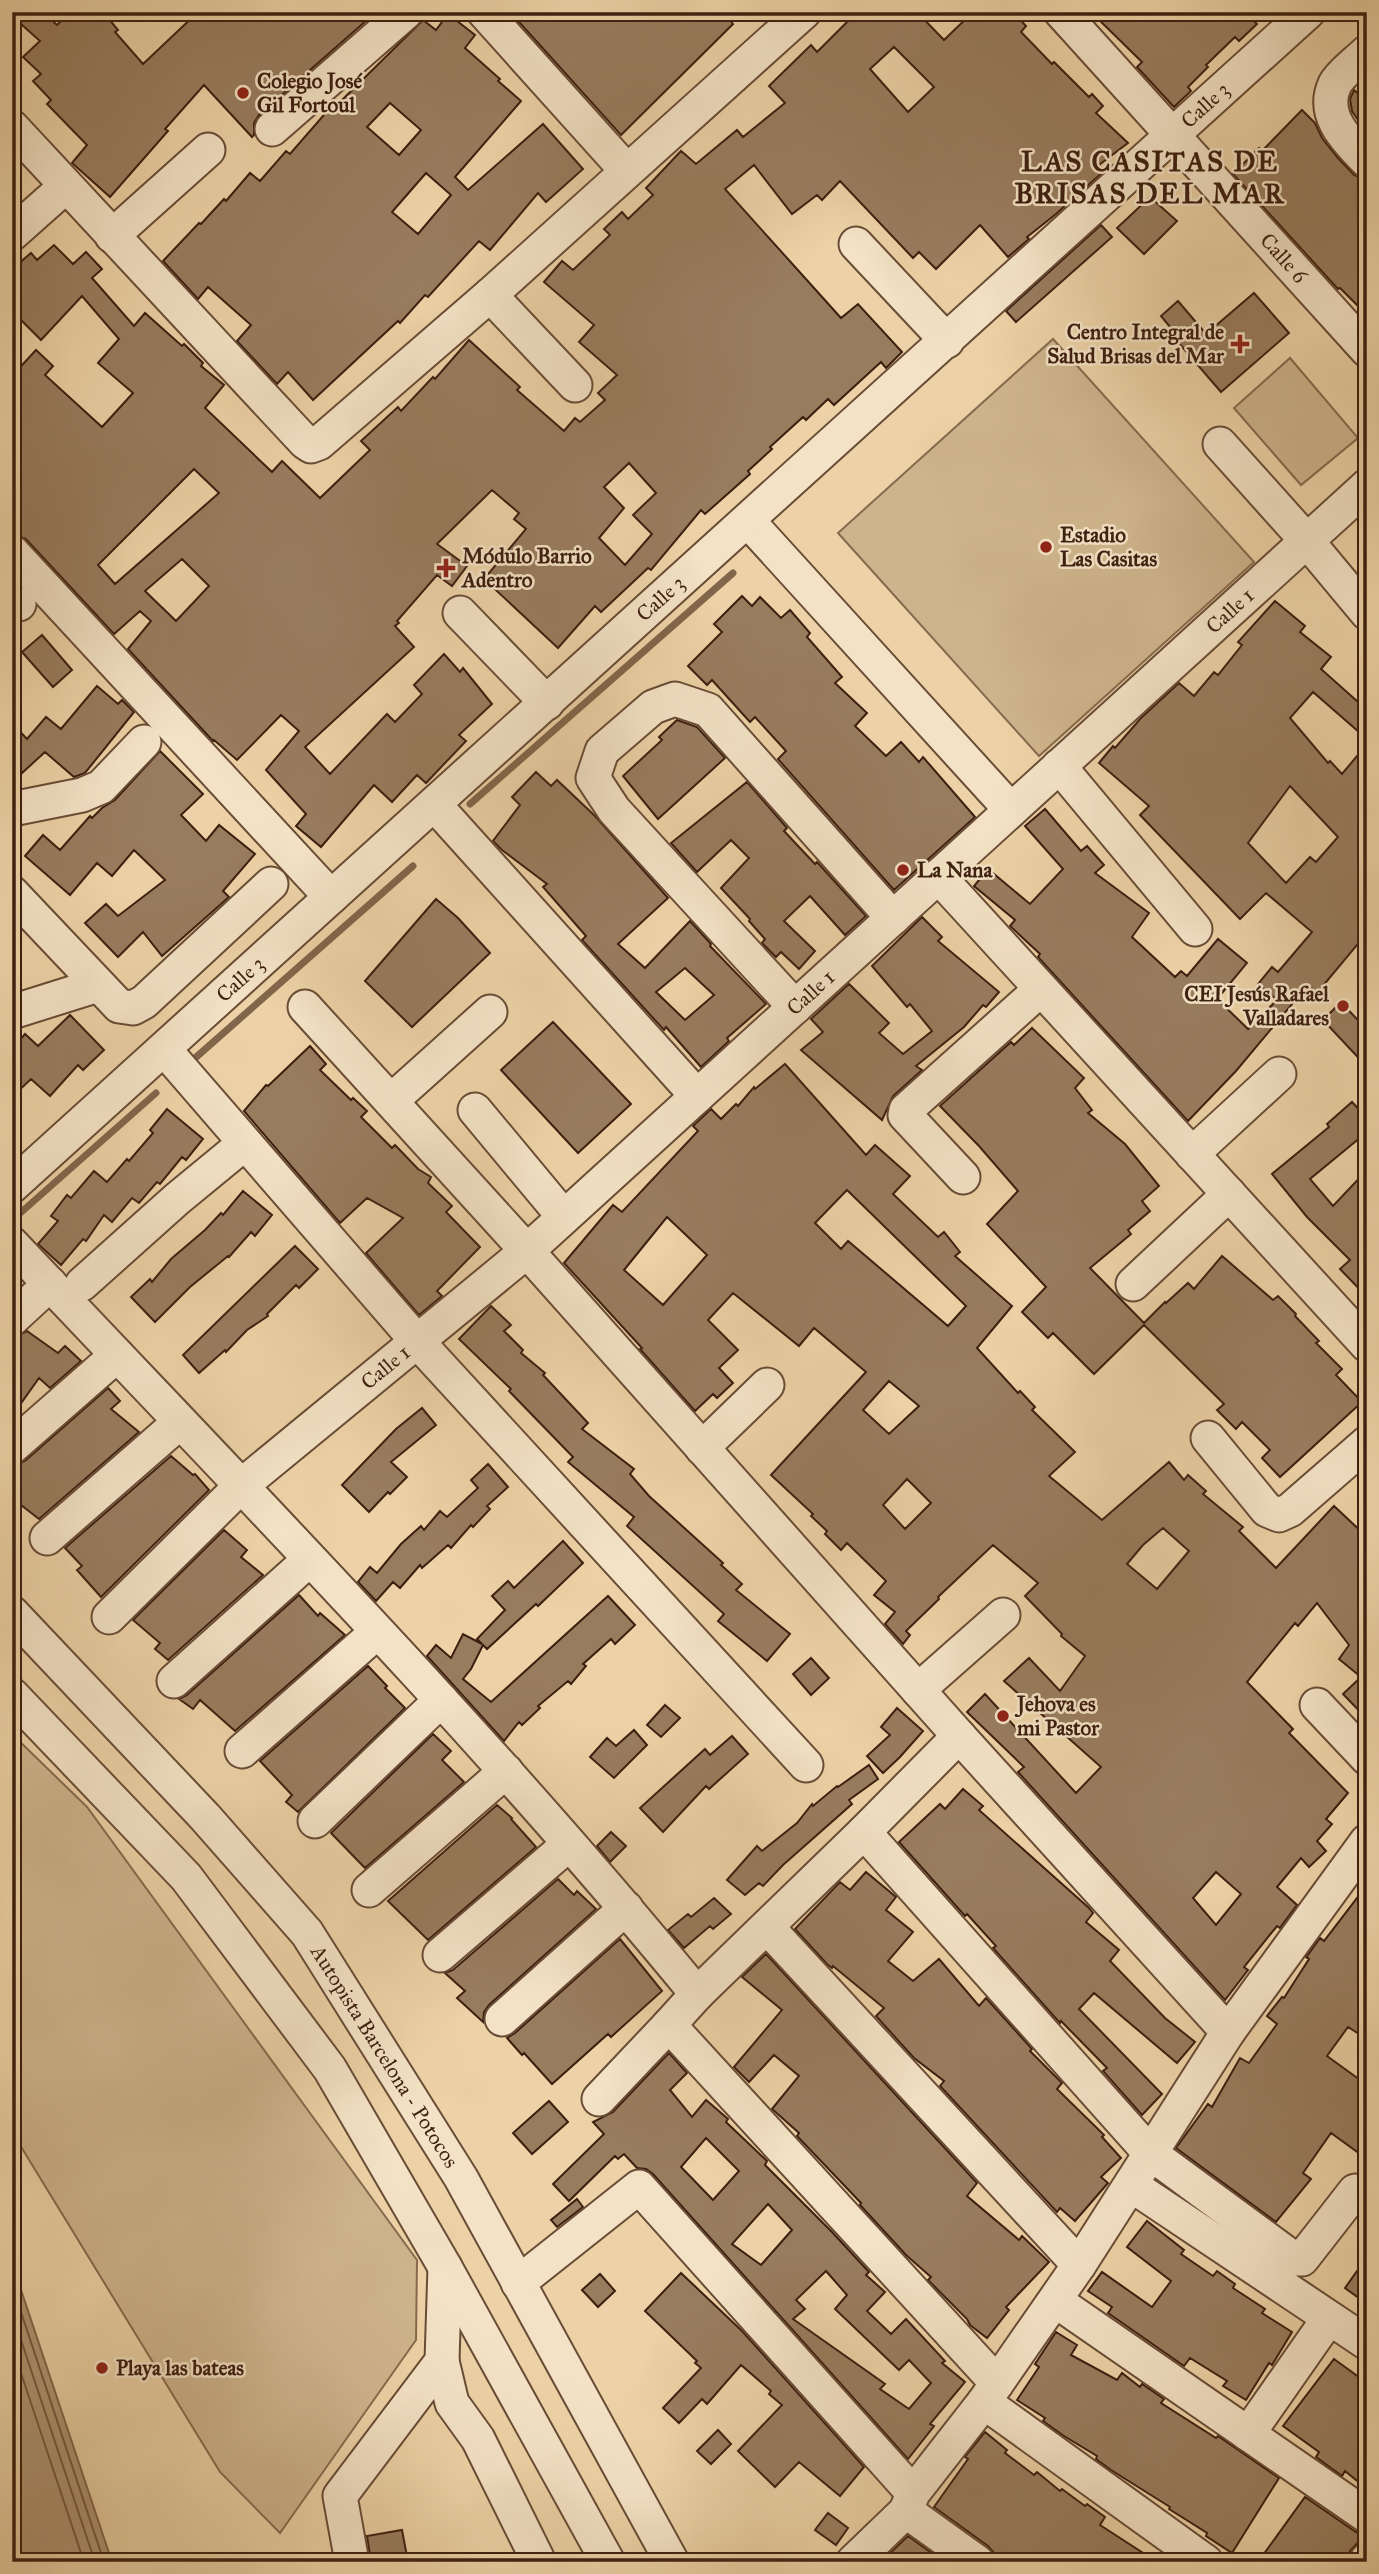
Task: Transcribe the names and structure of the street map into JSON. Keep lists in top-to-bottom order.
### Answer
{
  "streets": {
    "street": [
      "Calle 3",
      "Calle 6",
      "Calle 1",
      "Autopista Barcelona - Potocos"
    ]
  },
  "crossings": [
    ["Calle 3", "Calle 6"]
  ],
  "districts": ["LAS CASITAS DE BRISAS DEL MAR"],
  "places": {
    "other": [
      "Colegio José Gil Fortoul",
      "Estadio Las Casitas",
      "La Nana",
      "CEI Jesús Rafael Valladares",
      "Jehova es mi Pastor",
      "Playa las bateas"
    ],
    "health": ["Centro Integral de Salud Brisas del Mar", "Módulo Barrio Adentro"]
  }
}
